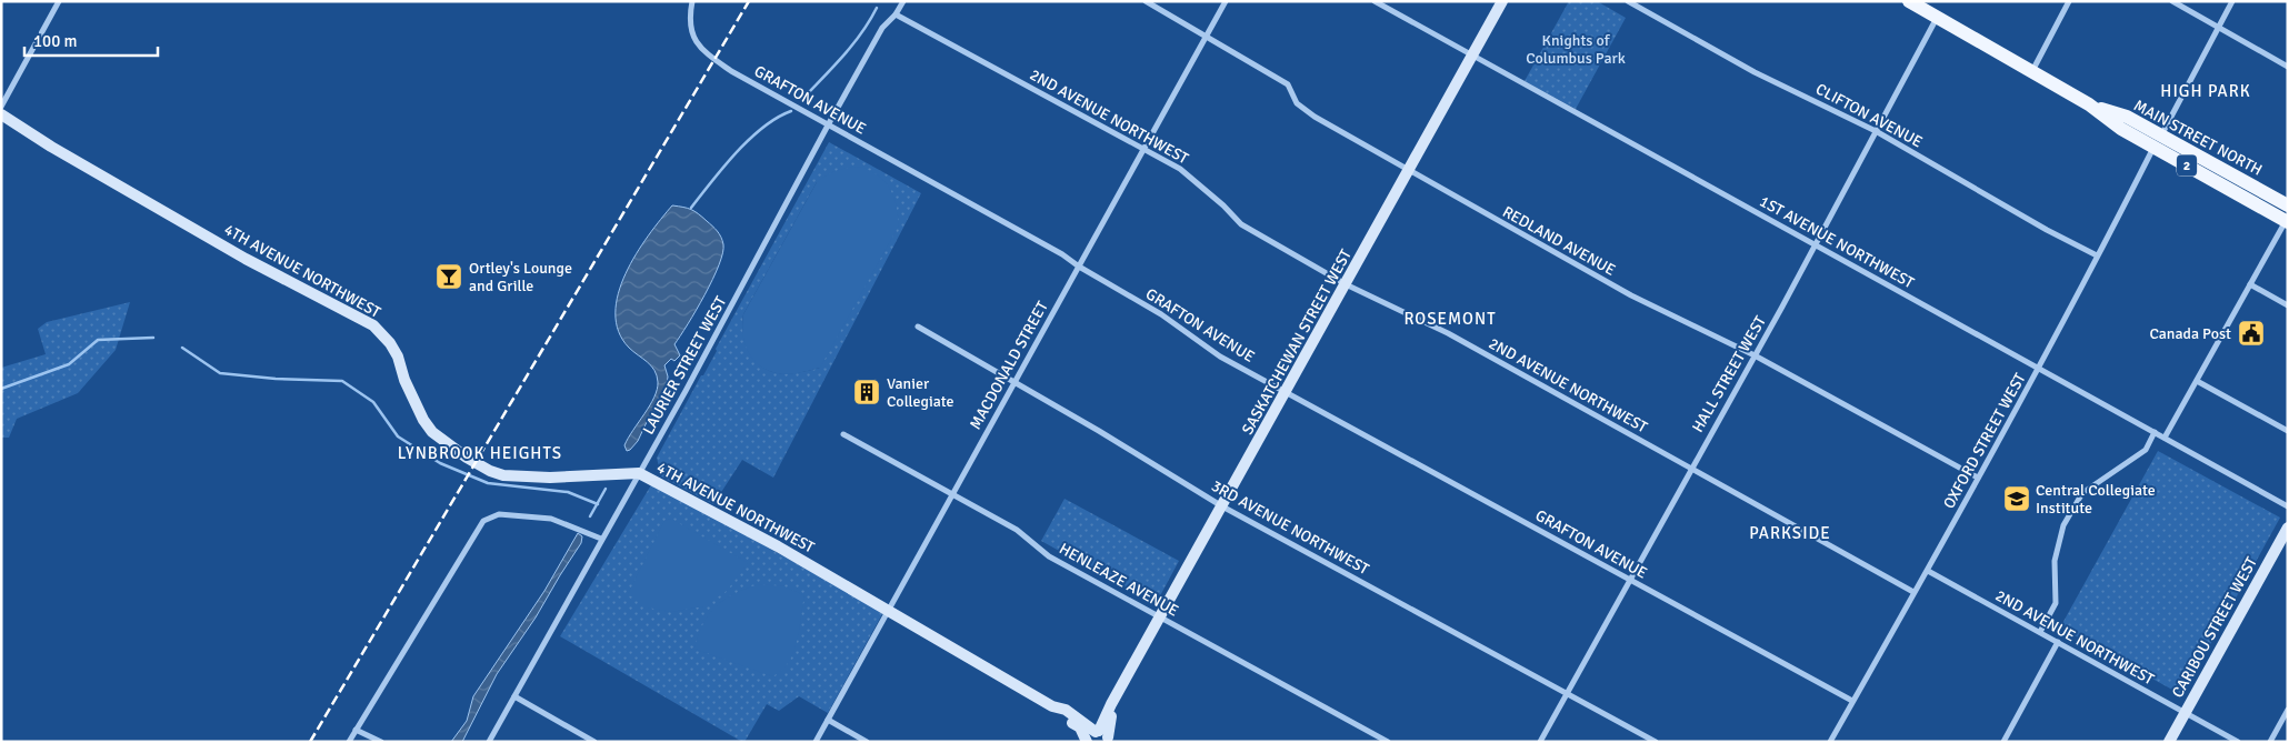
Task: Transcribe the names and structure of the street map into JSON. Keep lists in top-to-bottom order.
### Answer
{
  "streets": {
    "main road": ["MAIN STREET NORTH", "2"],
    "street": [
      "GRAFTON AVENUE",
      "CLIFTON AVENUE",
      "2ND AVENUE NORTHWEST",
      "REDLAND AVENUE",
      "1ST AVENUE NORTHWEST",
      "4TH AVENUE NORTHWEST",
      "SASKATCHEWAN STREET WEST",
      "LAURIER STREET WEST",
      "MACDONALD STREET",
      "HALL STREET WEST",
      "OXFORD STREET WEST",
      "3RD AVENUE NORTHWEST",
      "HENLEAZE AVENUE",
      "CARIBOU STREET WEST"
    ]
  },
  "crossings": [
    ["GRAFTON AVENUE", "SASKATCHEWAN STREET WEST"],
    ["GRAFTON AVENUE", "LAURIER STREET WEST"],
    ["GRAFTON AVENUE", "MACDONALD STREET"],
    ["GRAFTON AVENUE", "HALL STREET WEST"],
    ["GRAFTON AVENUE", "OXFORD STREET WEST"],
    ["CLIFTON AVENUE", "HALL STREET WEST"],
    ["CLIFTON AVENUE", "OXFORD STREET WEST"],
    ["2ND AVENUE NORTHWEST", "SASKATCHEWAN STREET WEST"],
    ["2ND AVENUE NORTHWEST", "LAURIER STREET WEST"],
    ["2ND AVENUE NORTHWEST", "MACDONALD STREET"],
    ["2ND AVENUE NORTHWEST", "HALL STREET WEST"],
    ["2ND AVENUE NORTHWEST", "OXFORD STREET WEST"],
    ["2ND AVENUE NORTHWEST", "CARIBOU STREET WEST"],
    ["MAIN STREET NORTH", "HALL STREET WEST"],
    ["MAIN STREET NORTH", "OXFORD STREET WEST"],
    ["REDLAND AVENUE", "SASKATCHEWAN STREET WEST"],
    ["REDLAND AVENUE", "MACDONALD STREET"],
    ["REDLAND AVENUE", "HALL STREET WEST"],
    ["REDLAND AVENUE", "OXFORD STREET WEST"],
    ["1ST AVENUE NORTHWEST", "SASKATCHEWAN STREET WEST"],
    ["1ST AVENUE NORTHWEST", "HALL STREET WEST"],
    ["1ST AVENUE NORTHWEST", "OXFORD STREET WEST"],
    ["4TH AVENUE NORTHWEST", "SASKATCHEWAN STREET WEST"],
    ["4TH AVENUE NORTHWEST", "LAURIER STREET WEST"],
    ["4TH AVENUE NORTHWEST", "MACDONALD STREET"],
    ["SASKATCHEWAN STREET WEST", "3RD AVENUE NORTHWEST"],
    ["SASKATCHEWAN STREET WEST", "HENLEAZE AVENUE"],
    ["MACDONALD STREET", "3RD AVENUE NORTHWEST"],
    ["MACDONALD STREET", "HENLEAZE AVENUE"],
    ["HALL STREET WEST", "3RD AVENUE NORTHWEST"]
  ],
  "districts": [
    "HIGH PARK",
    "ROSEMONT",
    "LYNBROOK HEIGHTS",
    "PARKSIDE"
  ],
  "parks": ["Knights of Columbus Park"],
  "places": {
    "bar": ["Ortley's Lounge and Grille"],
    "public building": ["Canada Post"],
    "building": ["Vanier Collegiate"],
    "school or university": ["Central Collegiate Institute"]
  },
  "scale_bar": "100 m"
}
